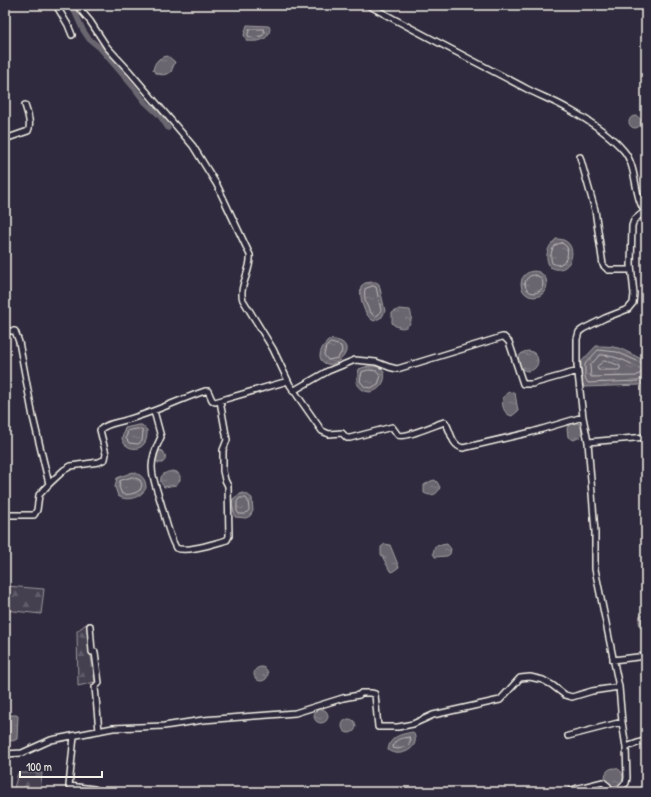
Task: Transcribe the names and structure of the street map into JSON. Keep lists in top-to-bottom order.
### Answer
{
  "scale_bar": "100 m"
}
